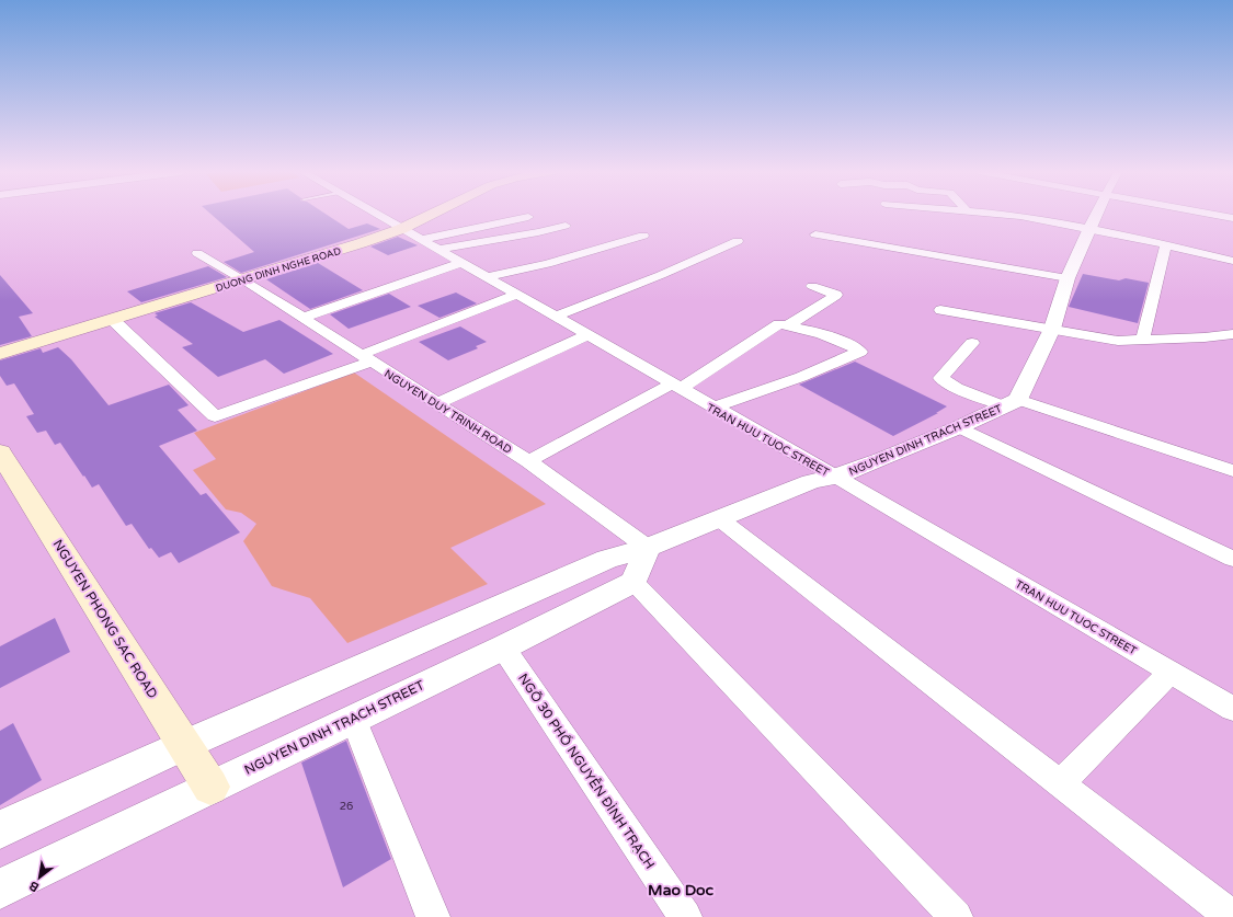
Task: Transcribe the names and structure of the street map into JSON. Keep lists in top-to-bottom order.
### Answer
{
  "streets": {
    "main road": ["DUONG DINH NGHE ROAD", "NGUYEN PHONG SAC ROAD"],
    "street": [
      "NGUYEN DUY TRINH ROAD",
      "TRAN HUU TUOC STREET",
      "NGUYEN DINH TRACH STREET",
      "NGÕ 30 PHỐ NGUYỄN ĐÌNH TRẠCH"
    ]
  },
  "crossings": [
    ["DUONG DINH NGHE ROAD", "NGUYEN DUY TRINH ROAD"],
    ["DUONG DINH NGHE ROAD", "TRAN HUU TUOC STREET"],
    ["NGUYEN DUY TRINH ROAD", "NGUYEN DINH TRACH STREET"],
    ["TRAN HUU TUOC STREET", "NGUYEN DINH TRACH STREET"],
    ["NGUYEN DINH TRACH STREET", "NGUYEN PHONG SAC ROAD"],
    ["NGUYEN DINH TRACH STREET", "NGÕ 30 PHỐ NGUYỄN ĐÌNH TRẠCH"]
  ],
  "districts": ["Mao Doc"],
  "house_numbers": ["26"],
  "north": "bottom left"
}
